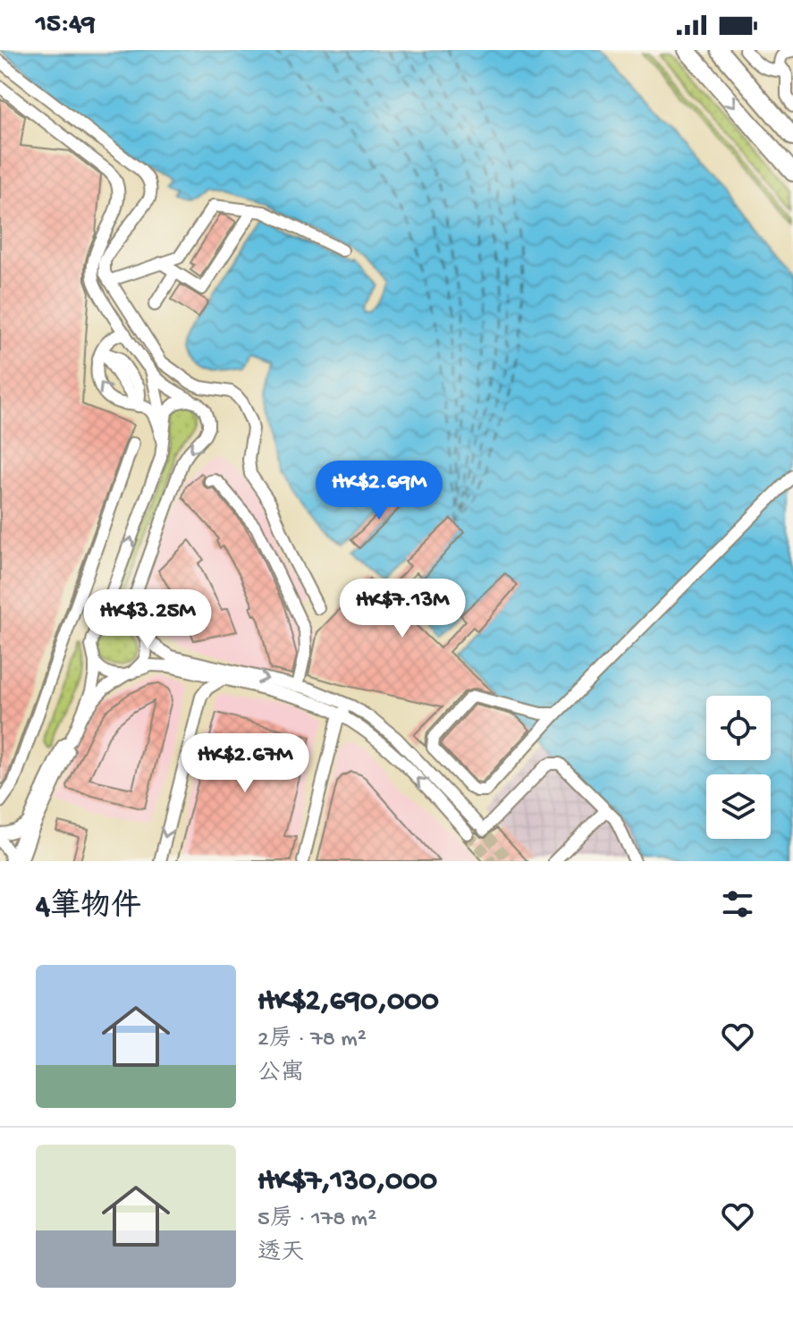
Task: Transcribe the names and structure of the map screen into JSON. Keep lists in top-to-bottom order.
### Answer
{
  "page": {
    "status": "15:49",
    "price": [
      "HK$2.69M",
      "HK$7.13M",
      "HK$3.25M",
      "HK$2.67M"
    ],
    "heading": "4筆物件",
    "list": [
      {
        "name": "HK$2,690,000",
        "note": "2房 · 78 m² · 公寓"
      },
      {
        "name": "HK$7,130,000",
        "note": "5房 · 178 m² · 透天"
      }
    ]
  }
}
